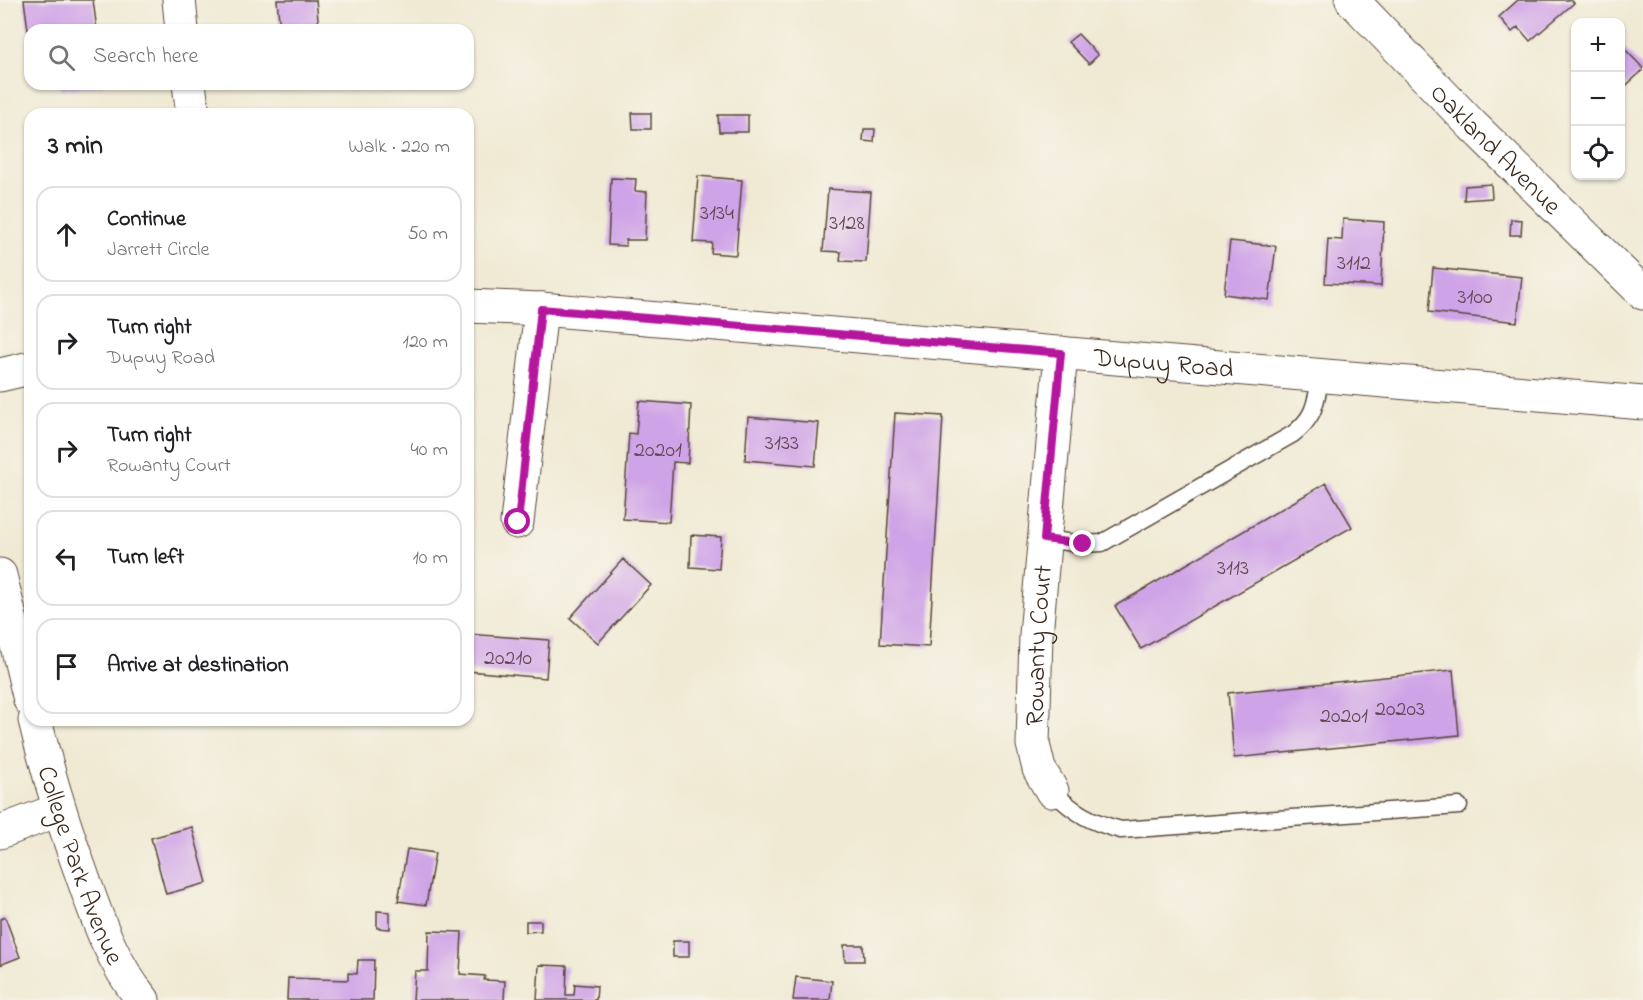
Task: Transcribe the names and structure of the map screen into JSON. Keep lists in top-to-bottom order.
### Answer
{
  "streets": {
    "street": [
      "Oakland Avenue",
      "Dupuy Road",
      "Rowanty Court",
      "College Park Avenue"
    ]
  },
  "crossings": [
    ["Dupuy Road", "Rowanty Court"]
  ],
  "house_numbers": [
    "3134",
    "3128",
    "3112",
    "3100",
    "3133",
    "20201",
    "3113",
    "20210",
    "20203",
    "20201"
  ],
  "page": {
    "map_buttons": ["+", "−"],
    "search": "Search here",
    "heading": ["3 min", "Walk · 220 m"],
    "list": [
      ["Continue", "Jarrett Circle", "50 m"],
      ["Turn right", "Dupuy Road", "120 m"],
      ["Turn right", "Rowanty Court", "40 m"],
      ["Turn left", "10 m"],
      "Arrive at destination"
    ]
  }
}
